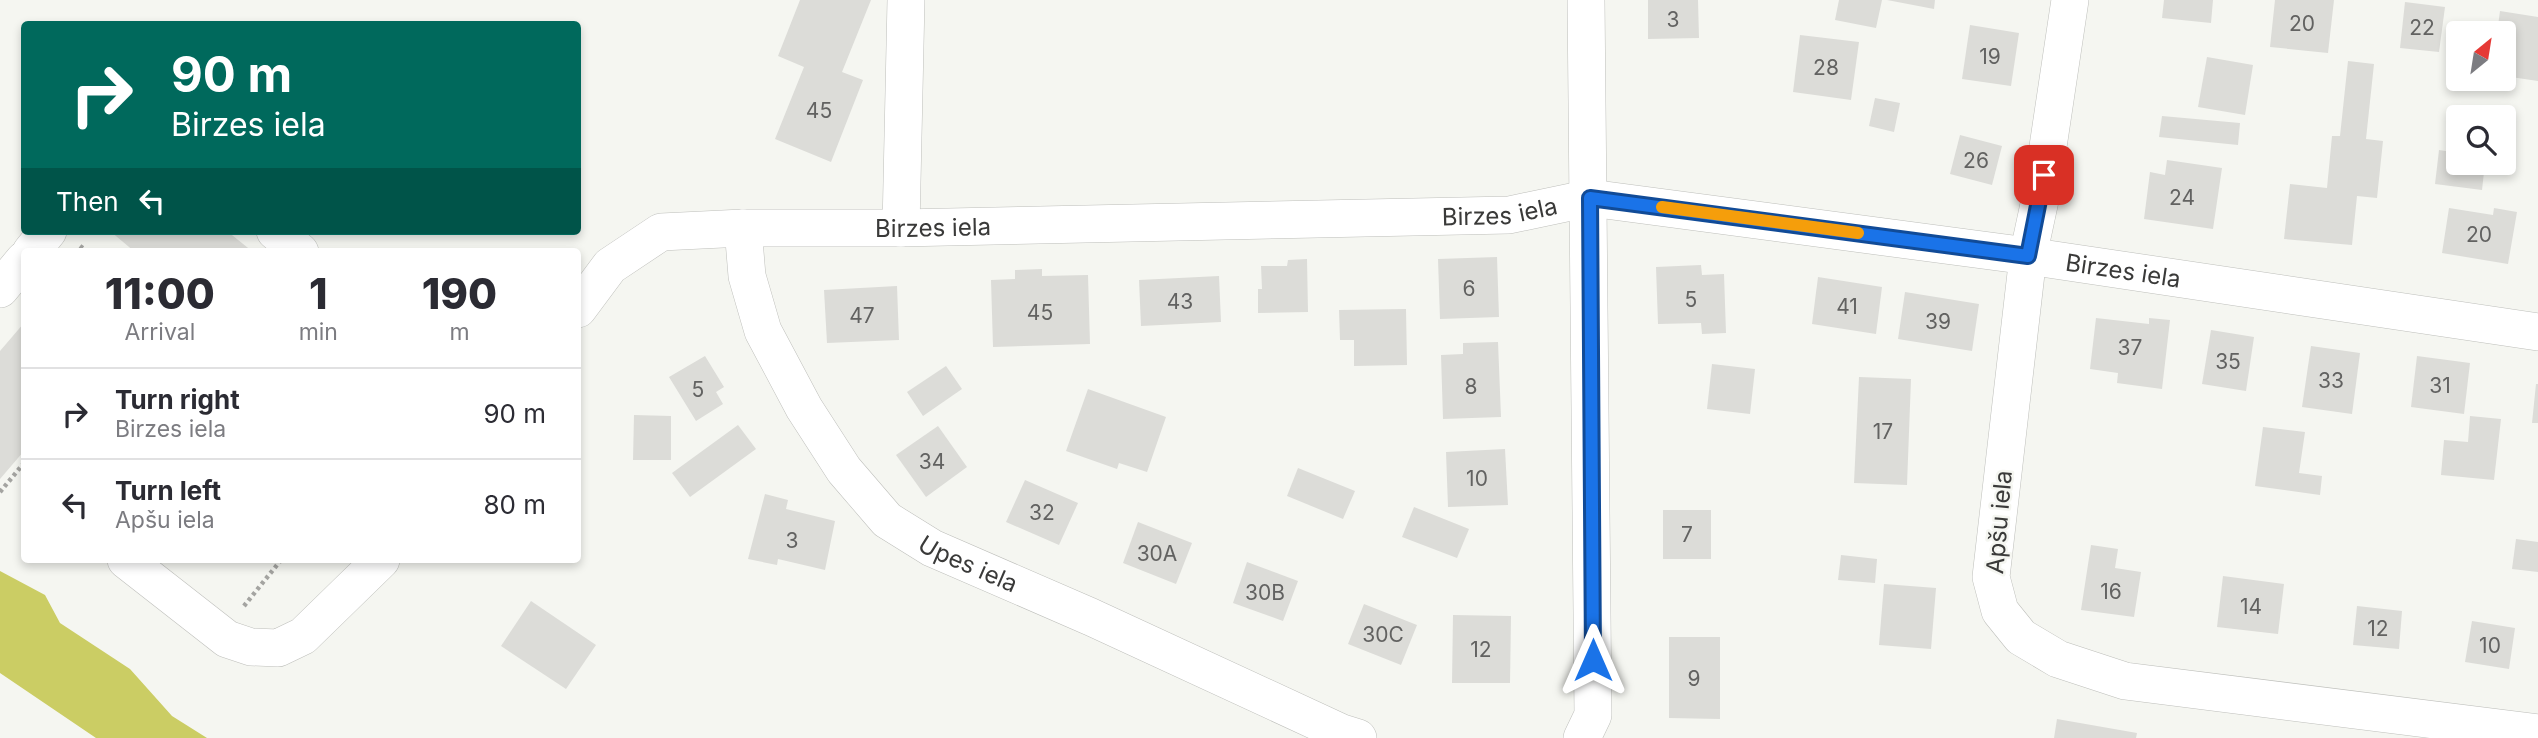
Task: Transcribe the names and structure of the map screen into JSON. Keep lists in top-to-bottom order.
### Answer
{
  "streets": {
    "street": ["Birzes iela", "Apšu iela", "Upes iela"]
  },
  "crossings": [
    ["Birzes iela", "Apšu iela"],
    ["Birzes iela", "Upes iela"]
  ],
  "house_numbers": [
    "3",
    "20",
    "22",
    "19",
    "28",
    "45",
    "26",
    "24",
    "20",
    "6",
    "5",
    "43",
    "41",
    "45",
    "47",
    "39",
    "37",
    "35",
    "33",
    "31",
    "8",
    "5",
    "17",
    "34",
    "10",
    "32",
    "7",
    "3",
    "30A",
    "16",
    "30B",
    "14",
    "12",
    "30C",
    "10",
    "12",
    "9"
  ],
  "north": "top right",
  "page": {
    "turn": ["90 m", "Birzes iela"],
    "then": "Then",
    "eta": [
      "11:00",
      "Arrival",
      "1",
      "min",
      "190",
      "m"
    ],
    "list": [
      {
        "name": "Turn right",
        "note": "Birzes iela",
        "value": "90 m"
      },
      {
        "name": "Turn left",
        "note": "Apšu iela",
        "value": "80 m"
      }
    ]
  }
}
